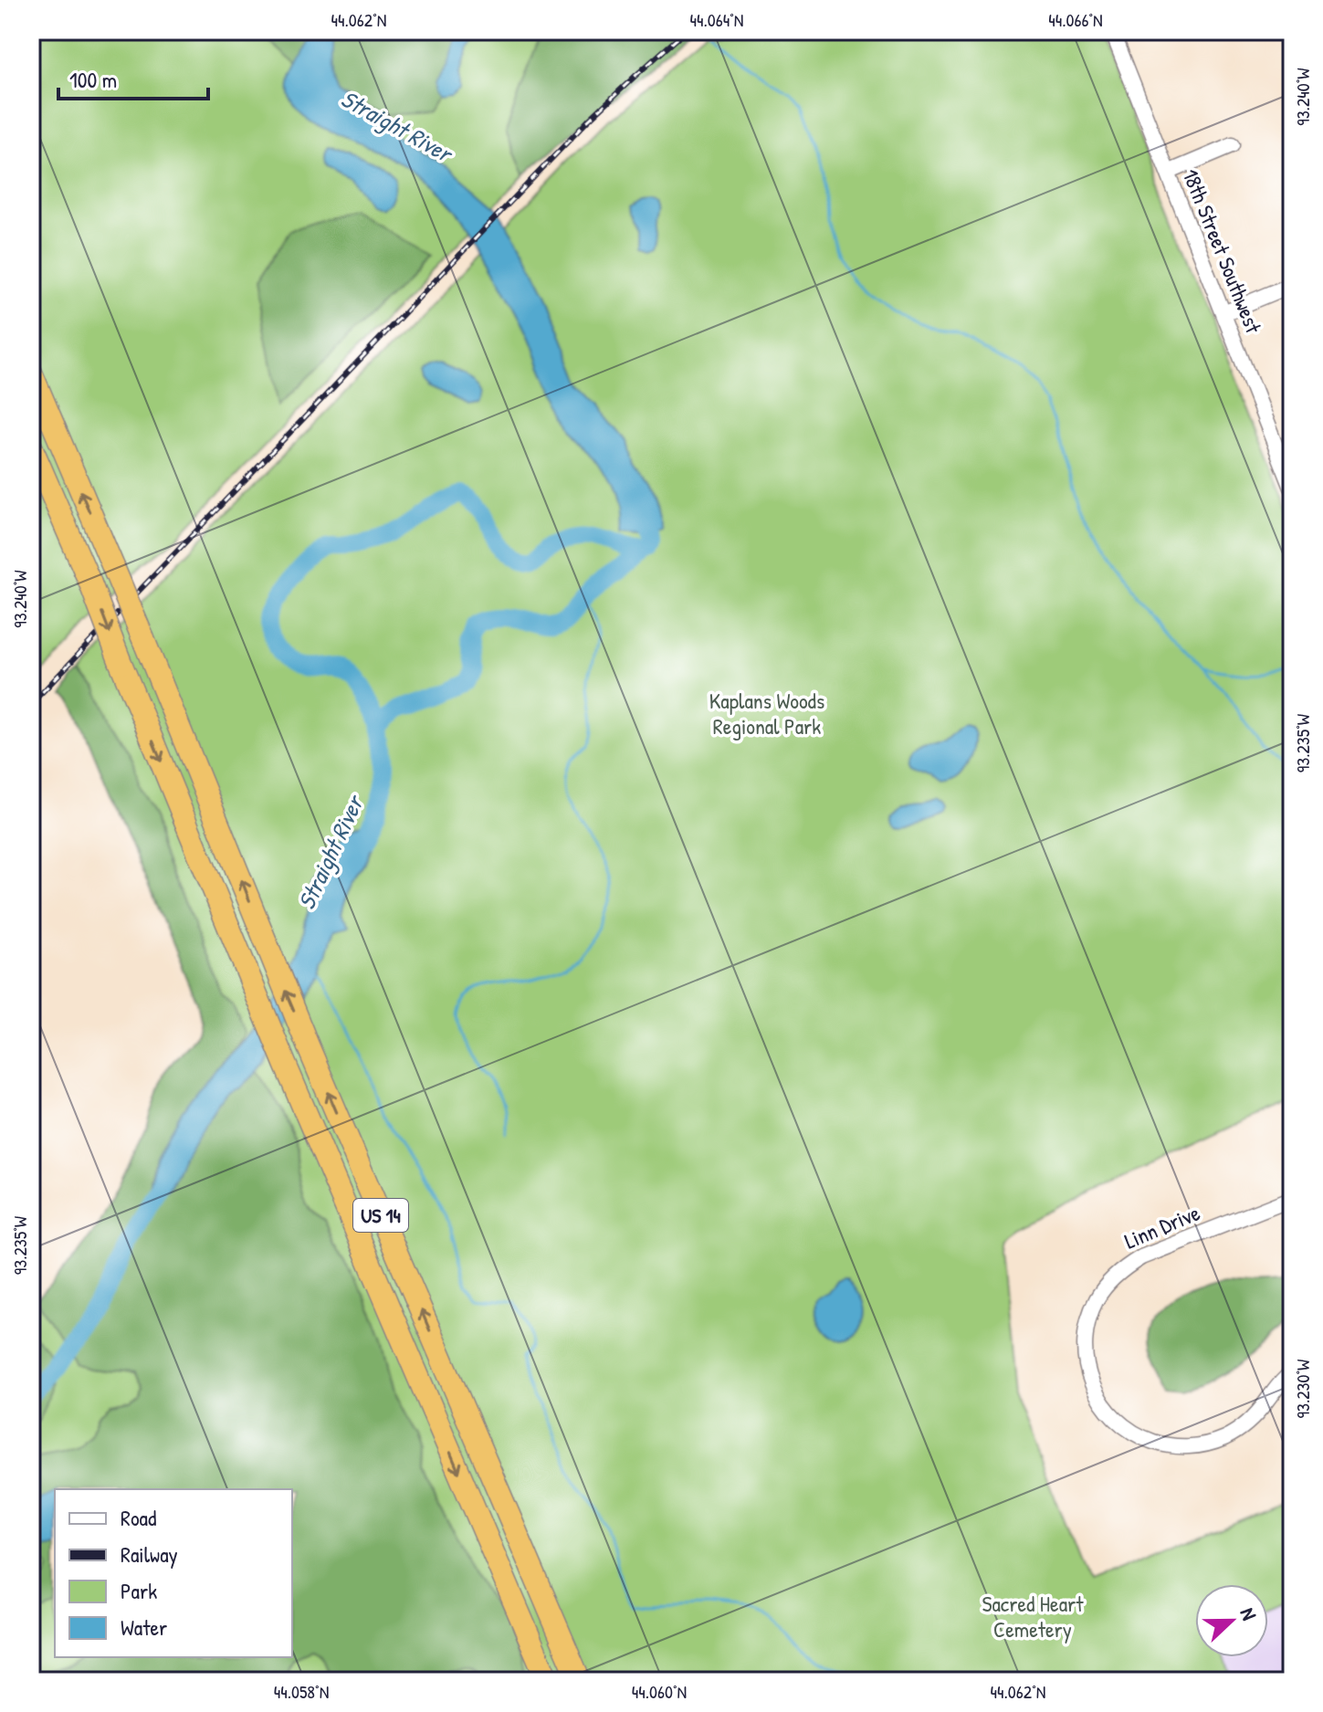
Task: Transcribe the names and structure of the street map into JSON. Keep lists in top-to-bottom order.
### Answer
{
  "streets": {
    "highway": ["US 14"],
    "street": ["18th Street Southwest", "Linn Drive"]
  },
  "water": ["Straight River"],
  "parks": ["Kaplans Woods Regional Park", "Sacred Heart Cemetery"],
  "legend": [
    "Road",
    "Railway",
    "Park",
    "Water"
  ],
  "scale_bar": "100 m",
  "north": "right",
  "coordinates": [
    "44.062°N",
    "44.064°N",
    "44.066°N",
    "93.240°W",
    "93.235°W",
    "93.230°W",
    "44.058°N",
    "44.060°N"
  ]
}
